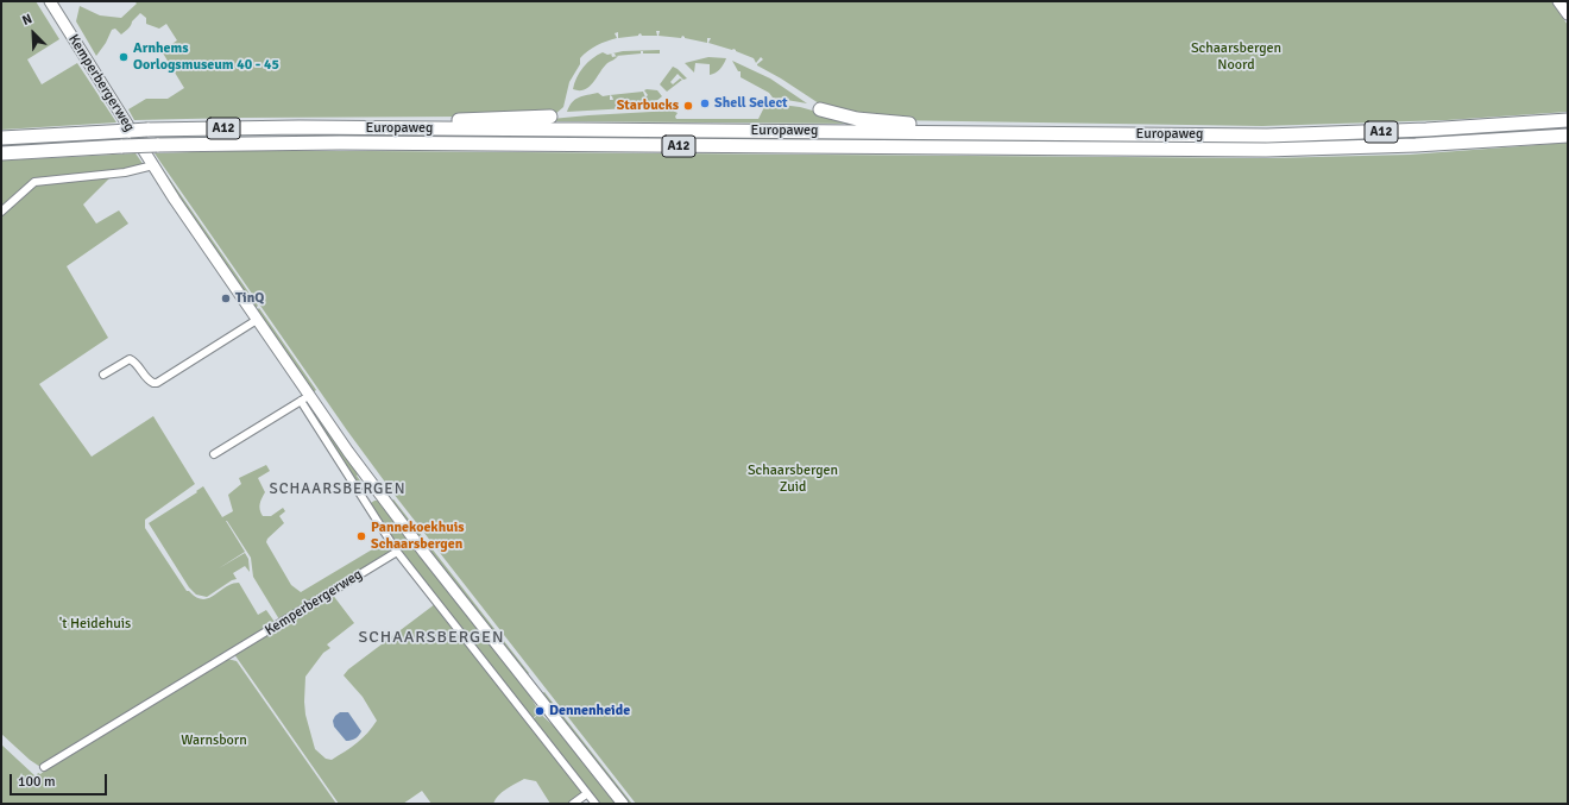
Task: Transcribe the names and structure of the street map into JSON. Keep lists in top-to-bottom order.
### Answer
{
  "streets": {
    "highway": ["A12", "Europaweg"],
    "main road": ["Kemperbergerweg"]
  },
  "crossings": [
    ["A12", "Europaweg"]
  ],
  "districts": ["SCHAARSBERGEN", "SCHAARSBERGEN"],
  "parks": [
    "Schaarsbergen Noord",
    "Schaarsbergen Zuid",
    "'t Heidehuis",
    "Warnsborn"
  ],
  "places": [
    "Arnhems Oorlogsmuseum 40 - 45",
    "Shell Select",
    "Starbucks",
    "TinQ",
    "Pannekoekhuis Schaarsbergen",
    "Dennenheide"
  ],
  "scale_bar": "100 m",
  "north": "top left"
}
